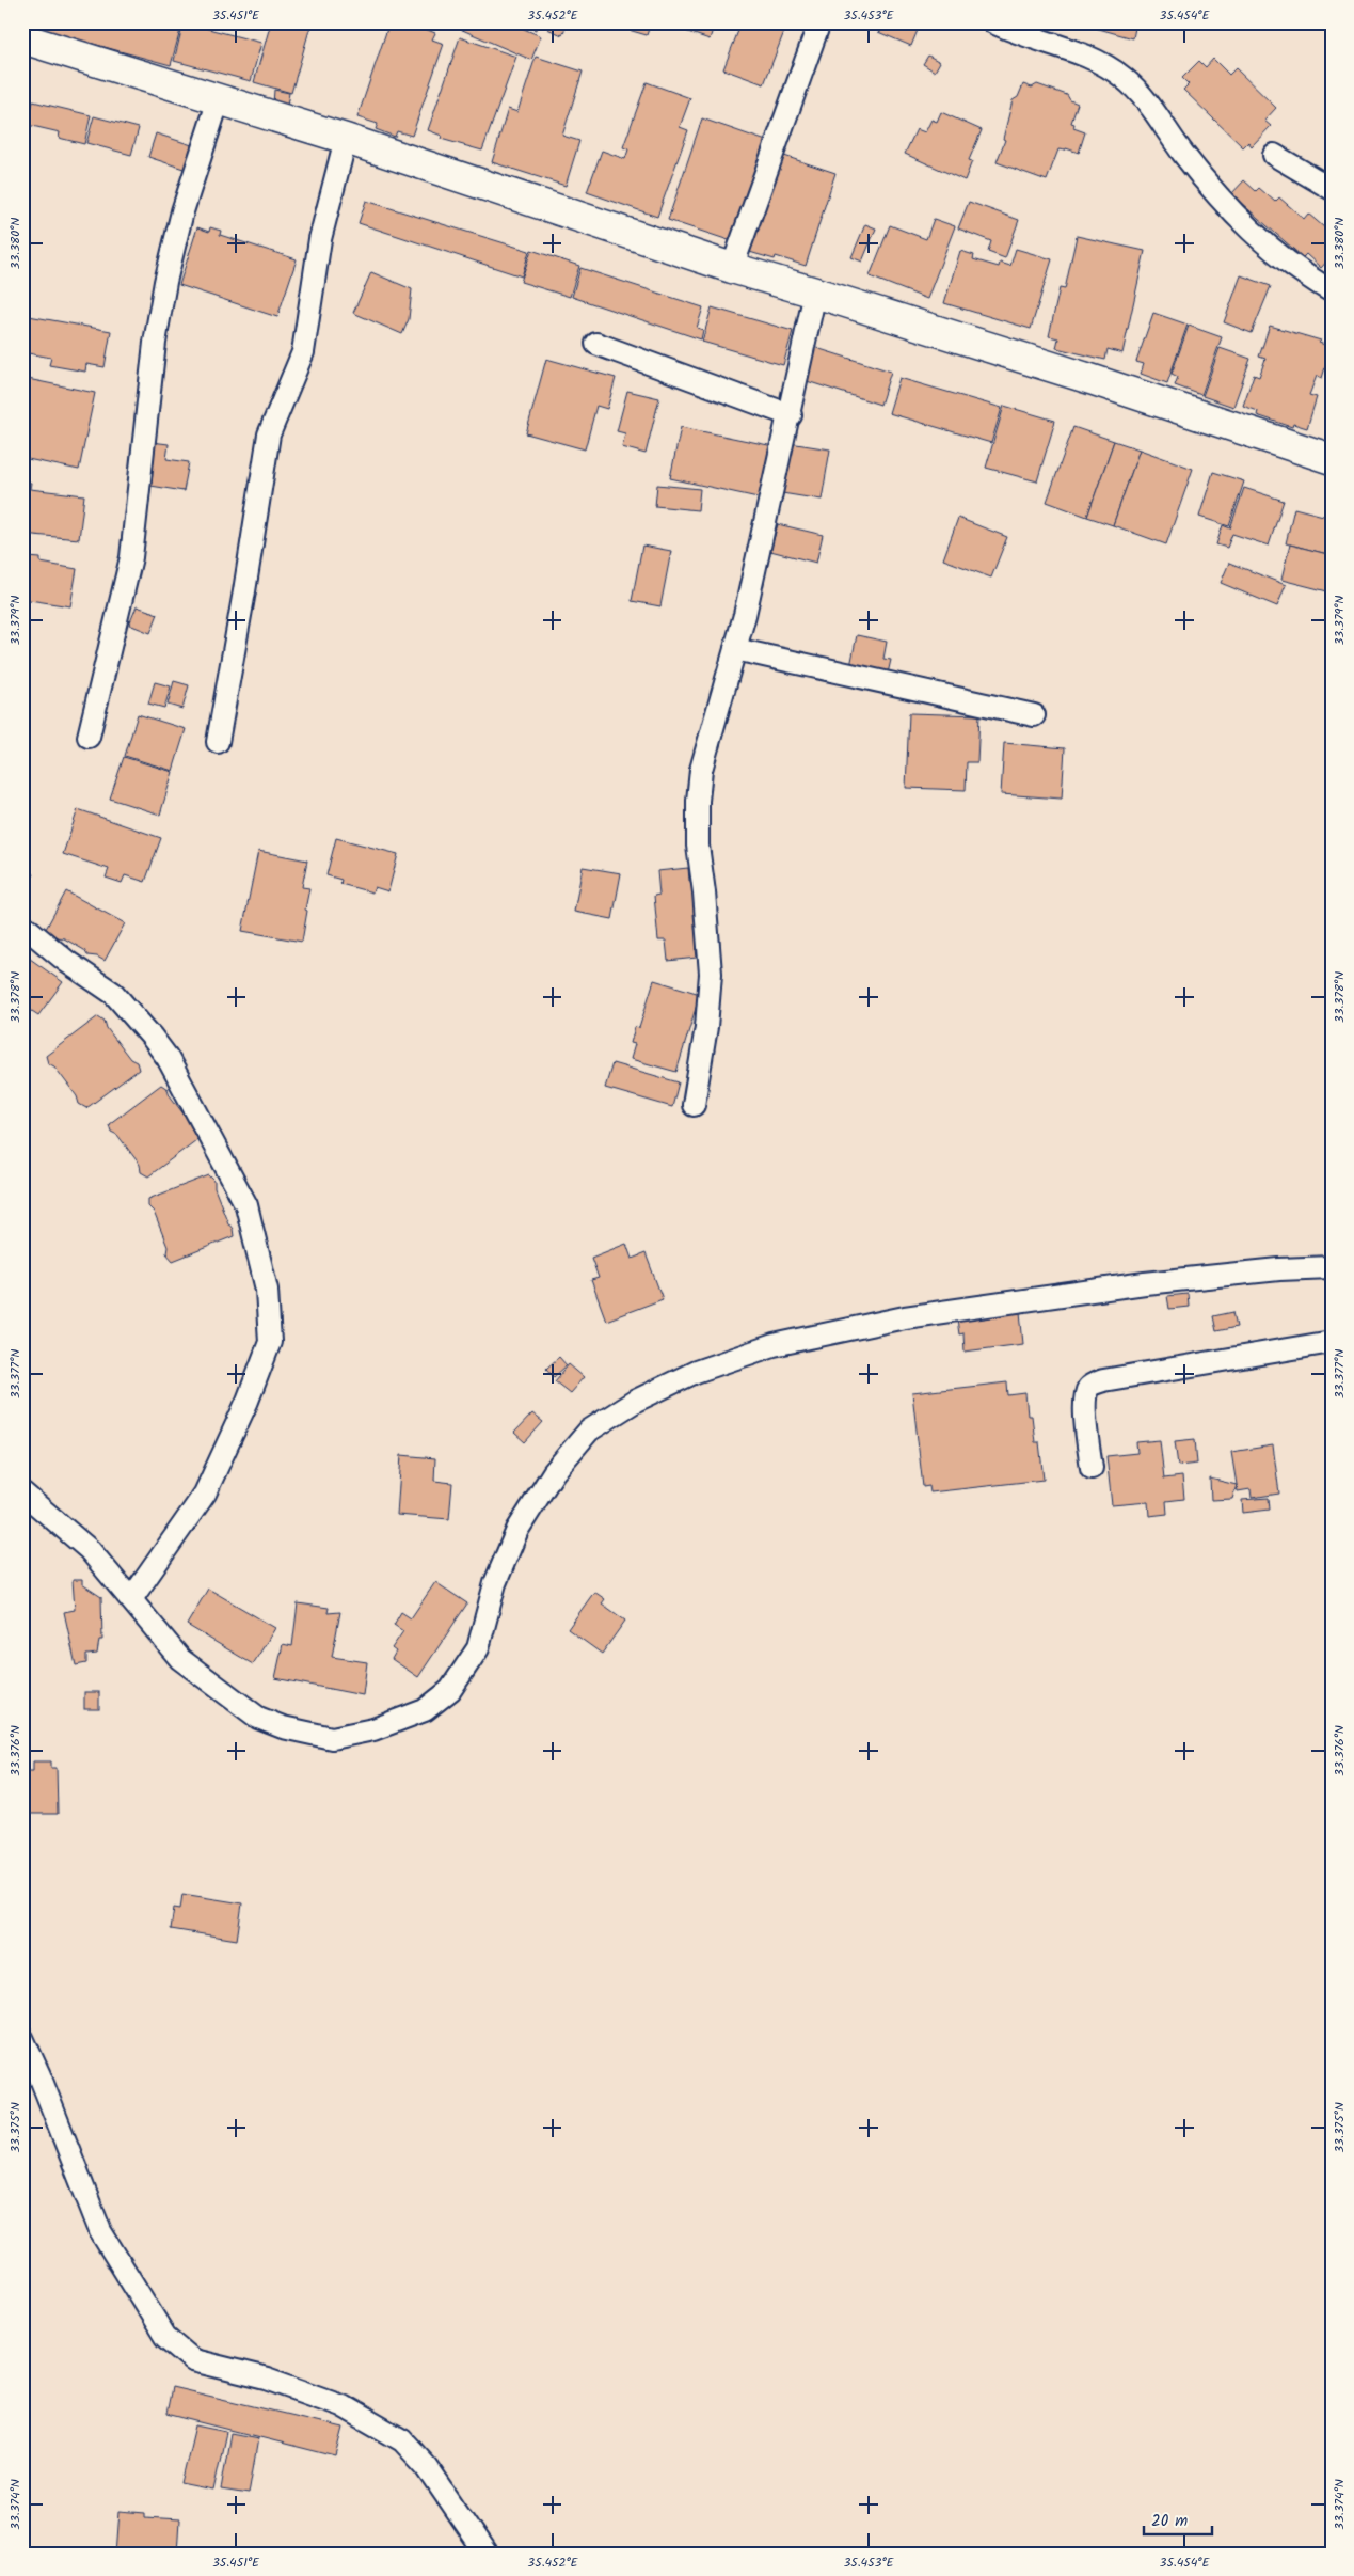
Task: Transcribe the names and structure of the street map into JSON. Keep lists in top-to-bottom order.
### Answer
{
  "scale_bar": "20 m",
  "coordinates": [
    "35.451°E",
    "35.452°E",
    "35.453°E",
    "35.454°E",
    "33.380°N",
    "33.379°N",
    "33.378°N",
    "33.377°N",
    "33.376°N",
    "33.375°N",
    "33.374°N"
  ]
}
